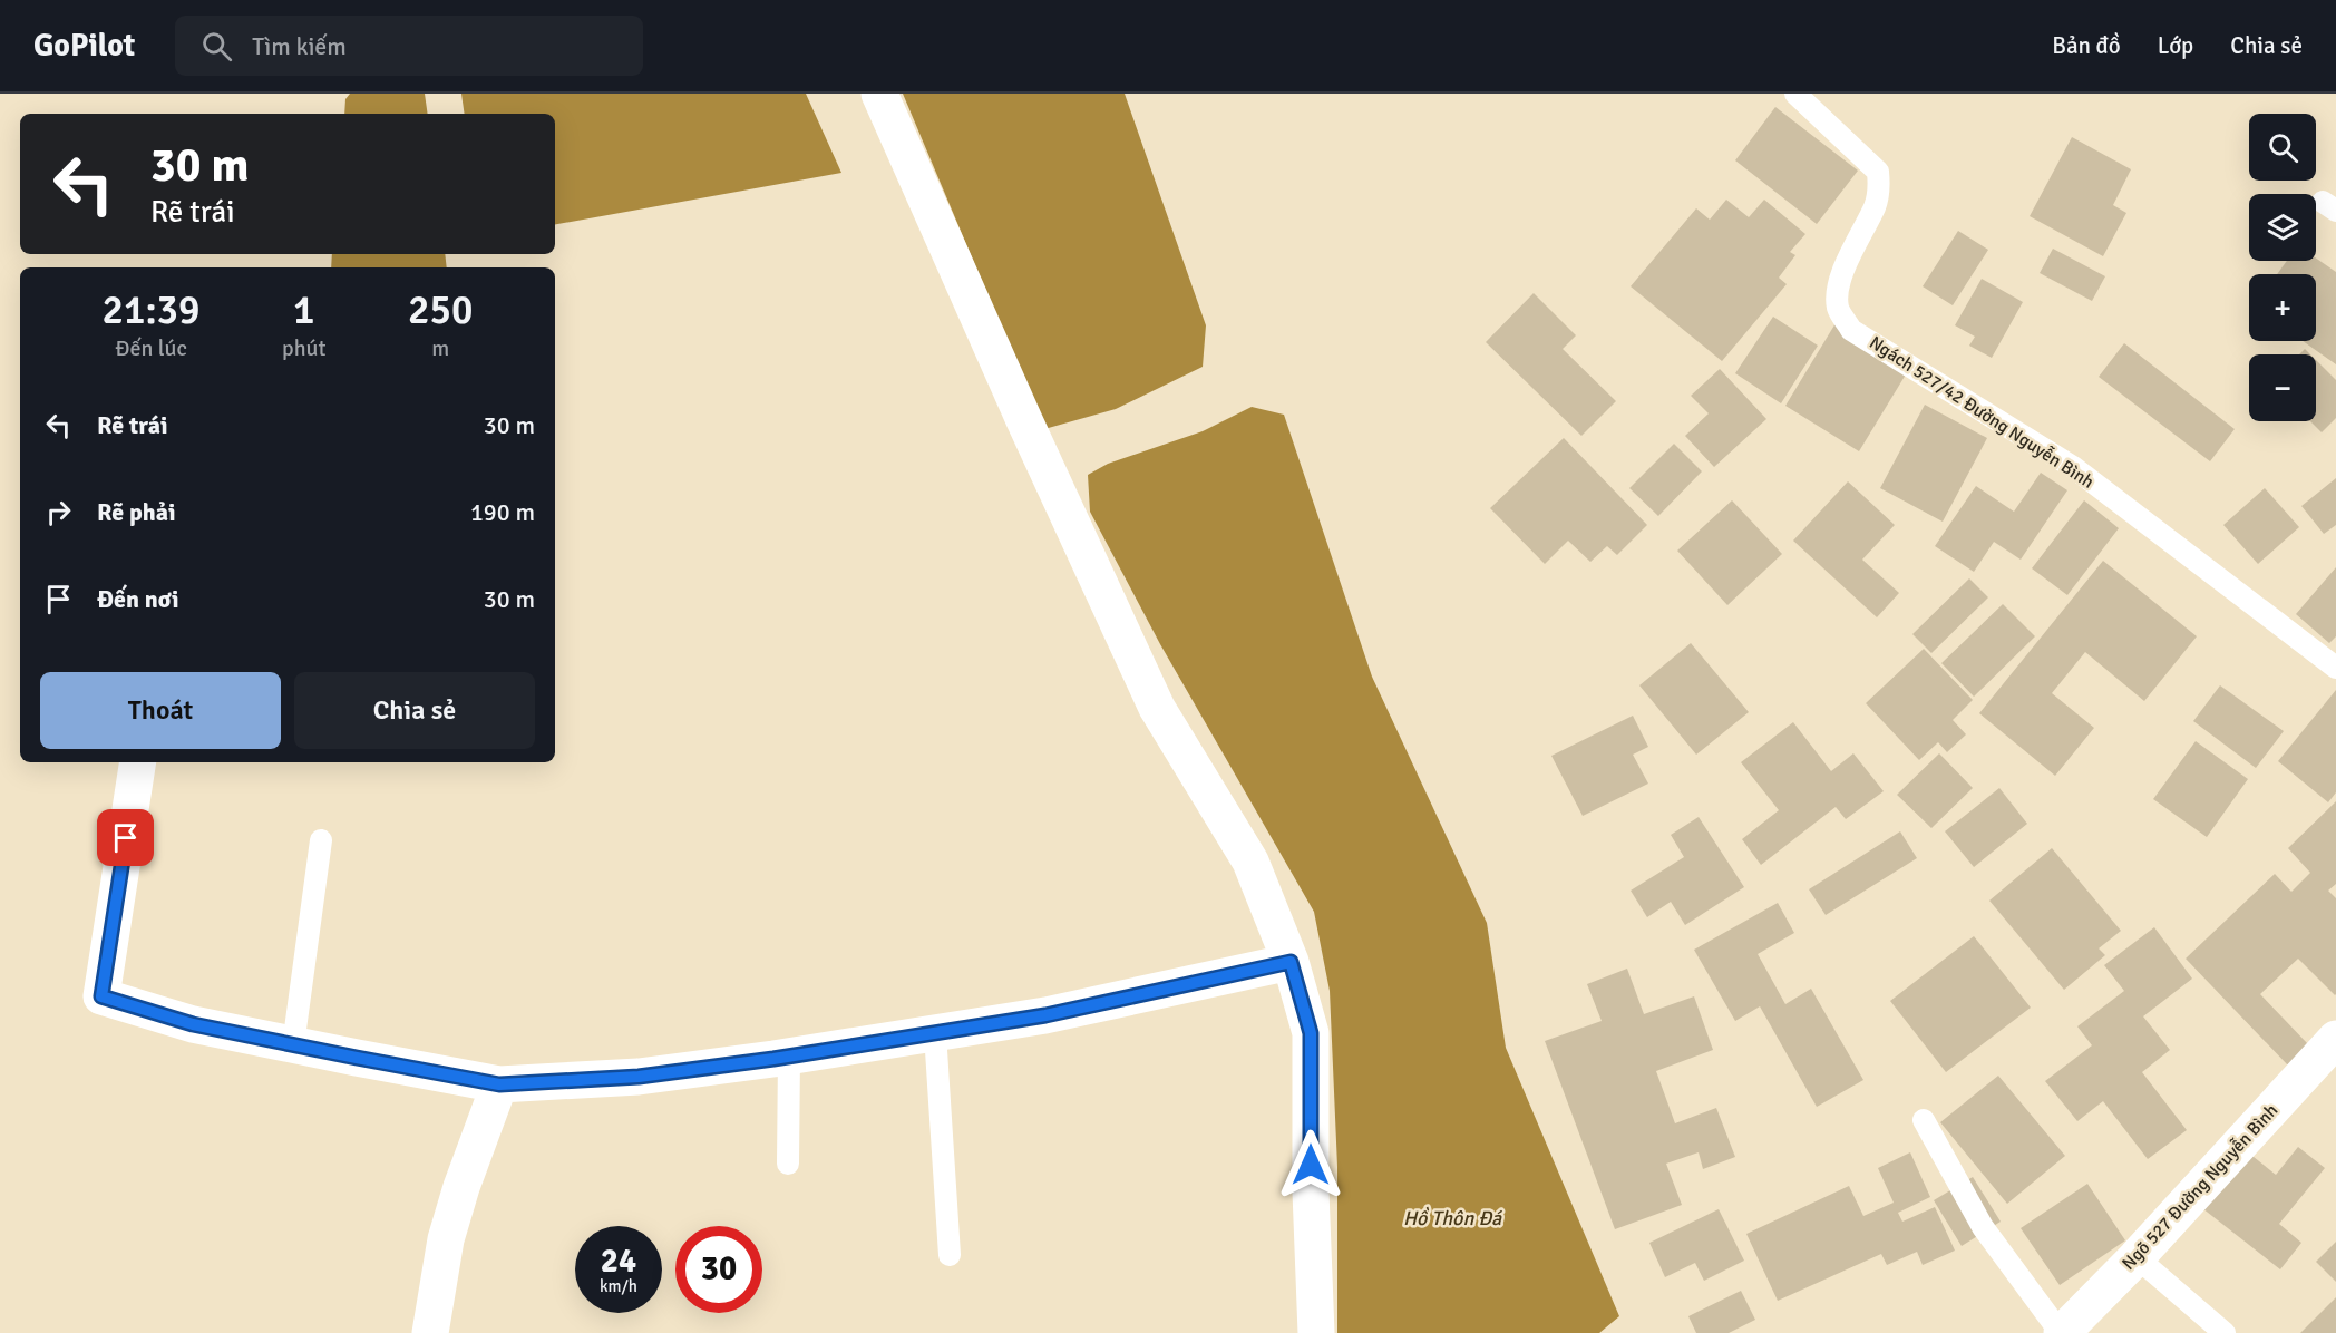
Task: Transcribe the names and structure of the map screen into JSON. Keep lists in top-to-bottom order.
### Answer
{
  "streets": {
    "street": ["Ngõ 527 Đường Nguyễn Bình"],
    "lane": ["Ngách 527/42 Đường Nguyễn Bình"]
  },
  "water": ["Hồ Thôn Đá"],
  "page": {
    "header": "GoPilot",
    "search": "Tìm kiếm",
    "nav": ["Bản đồ", "Lớp", "Chia sẻ"],
    "map_buttons": ["+", "−"],
    "turn": ["30 m", "Rẽ trái"],
    "eta": [
      "21:39",
      "Đến lúc",
      "1",
      "phút",
      "250",
      "m"
    ],
    "list": [
      {
        "name": "Rẽ trái",
        "value": "30 m"
      },
      {
        "name": "Rẽ phải",
        "value": "190 m"
      },
      {
        "name": "Đến nơi",
        "value": "30 m"
      }
    ],
    "buttons": ["Thoát", "Chia sẻ"],
    "speed": "24 km/h",
    "limit": "30"
  }
}
